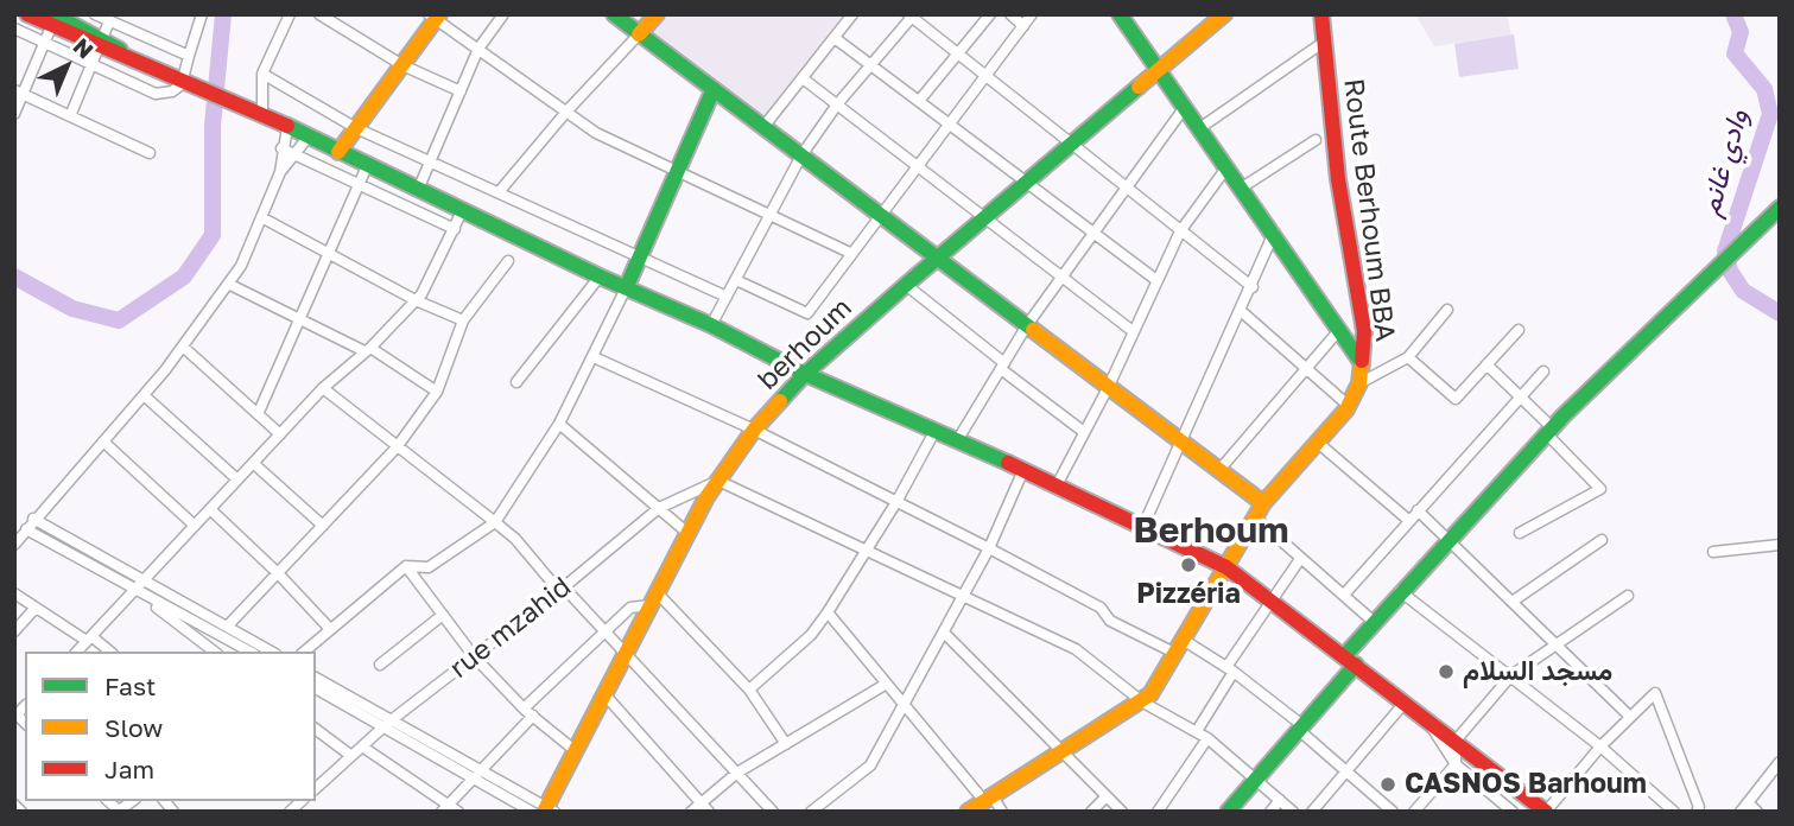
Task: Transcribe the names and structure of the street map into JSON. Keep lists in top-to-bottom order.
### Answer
{
  "streets": {
    "main road": ["Route Berhoum BBA", "berhoum"],
    "street": ["rue mzahid"]
  },
  "crossings": [
    ["berhoum", "rue mzahid"]
  ],
  "districts": ["Berhoum"],
  "water": ["وادي غانم"],
  "places": ["Pizzéria", "مسجد السلام", "CASNOS Barhoum"],
  "legend": ["Fast", "Slow", "Jam"],
  "north": "top right"
}
